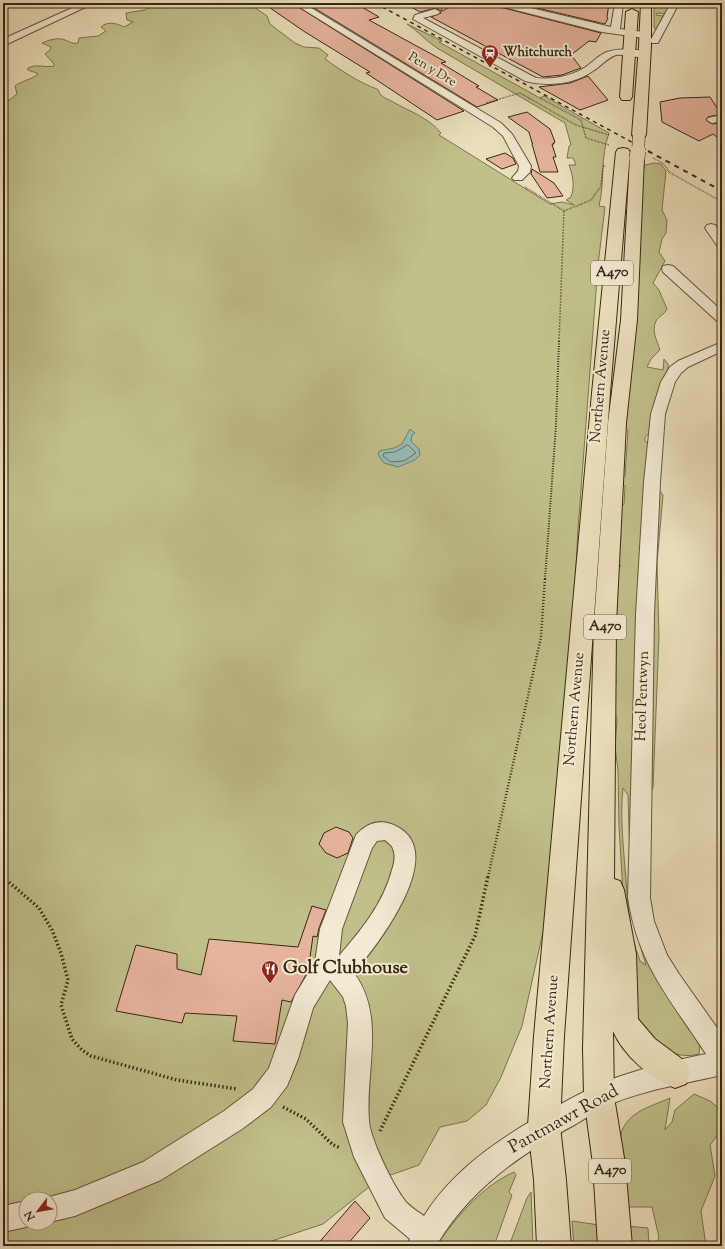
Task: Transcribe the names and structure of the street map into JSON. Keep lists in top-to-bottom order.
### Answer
{
  "streets": {
    "highway": ["A470", "Northern Avenue"],
    "street": ["Pen y Dre", "Heol Pentwyn", "Pantmawr Road"]
  },
  "crossings": [
    ["A470", "Northern Avenue"],
    ["Northern Avenue", "Pantmawr Road"]
  ],
  "places": {
    "station": ["Whitchurch"],
    "restaurant": ["Golf Clubhouse"]
  },
  "north": "bottom left"
}
